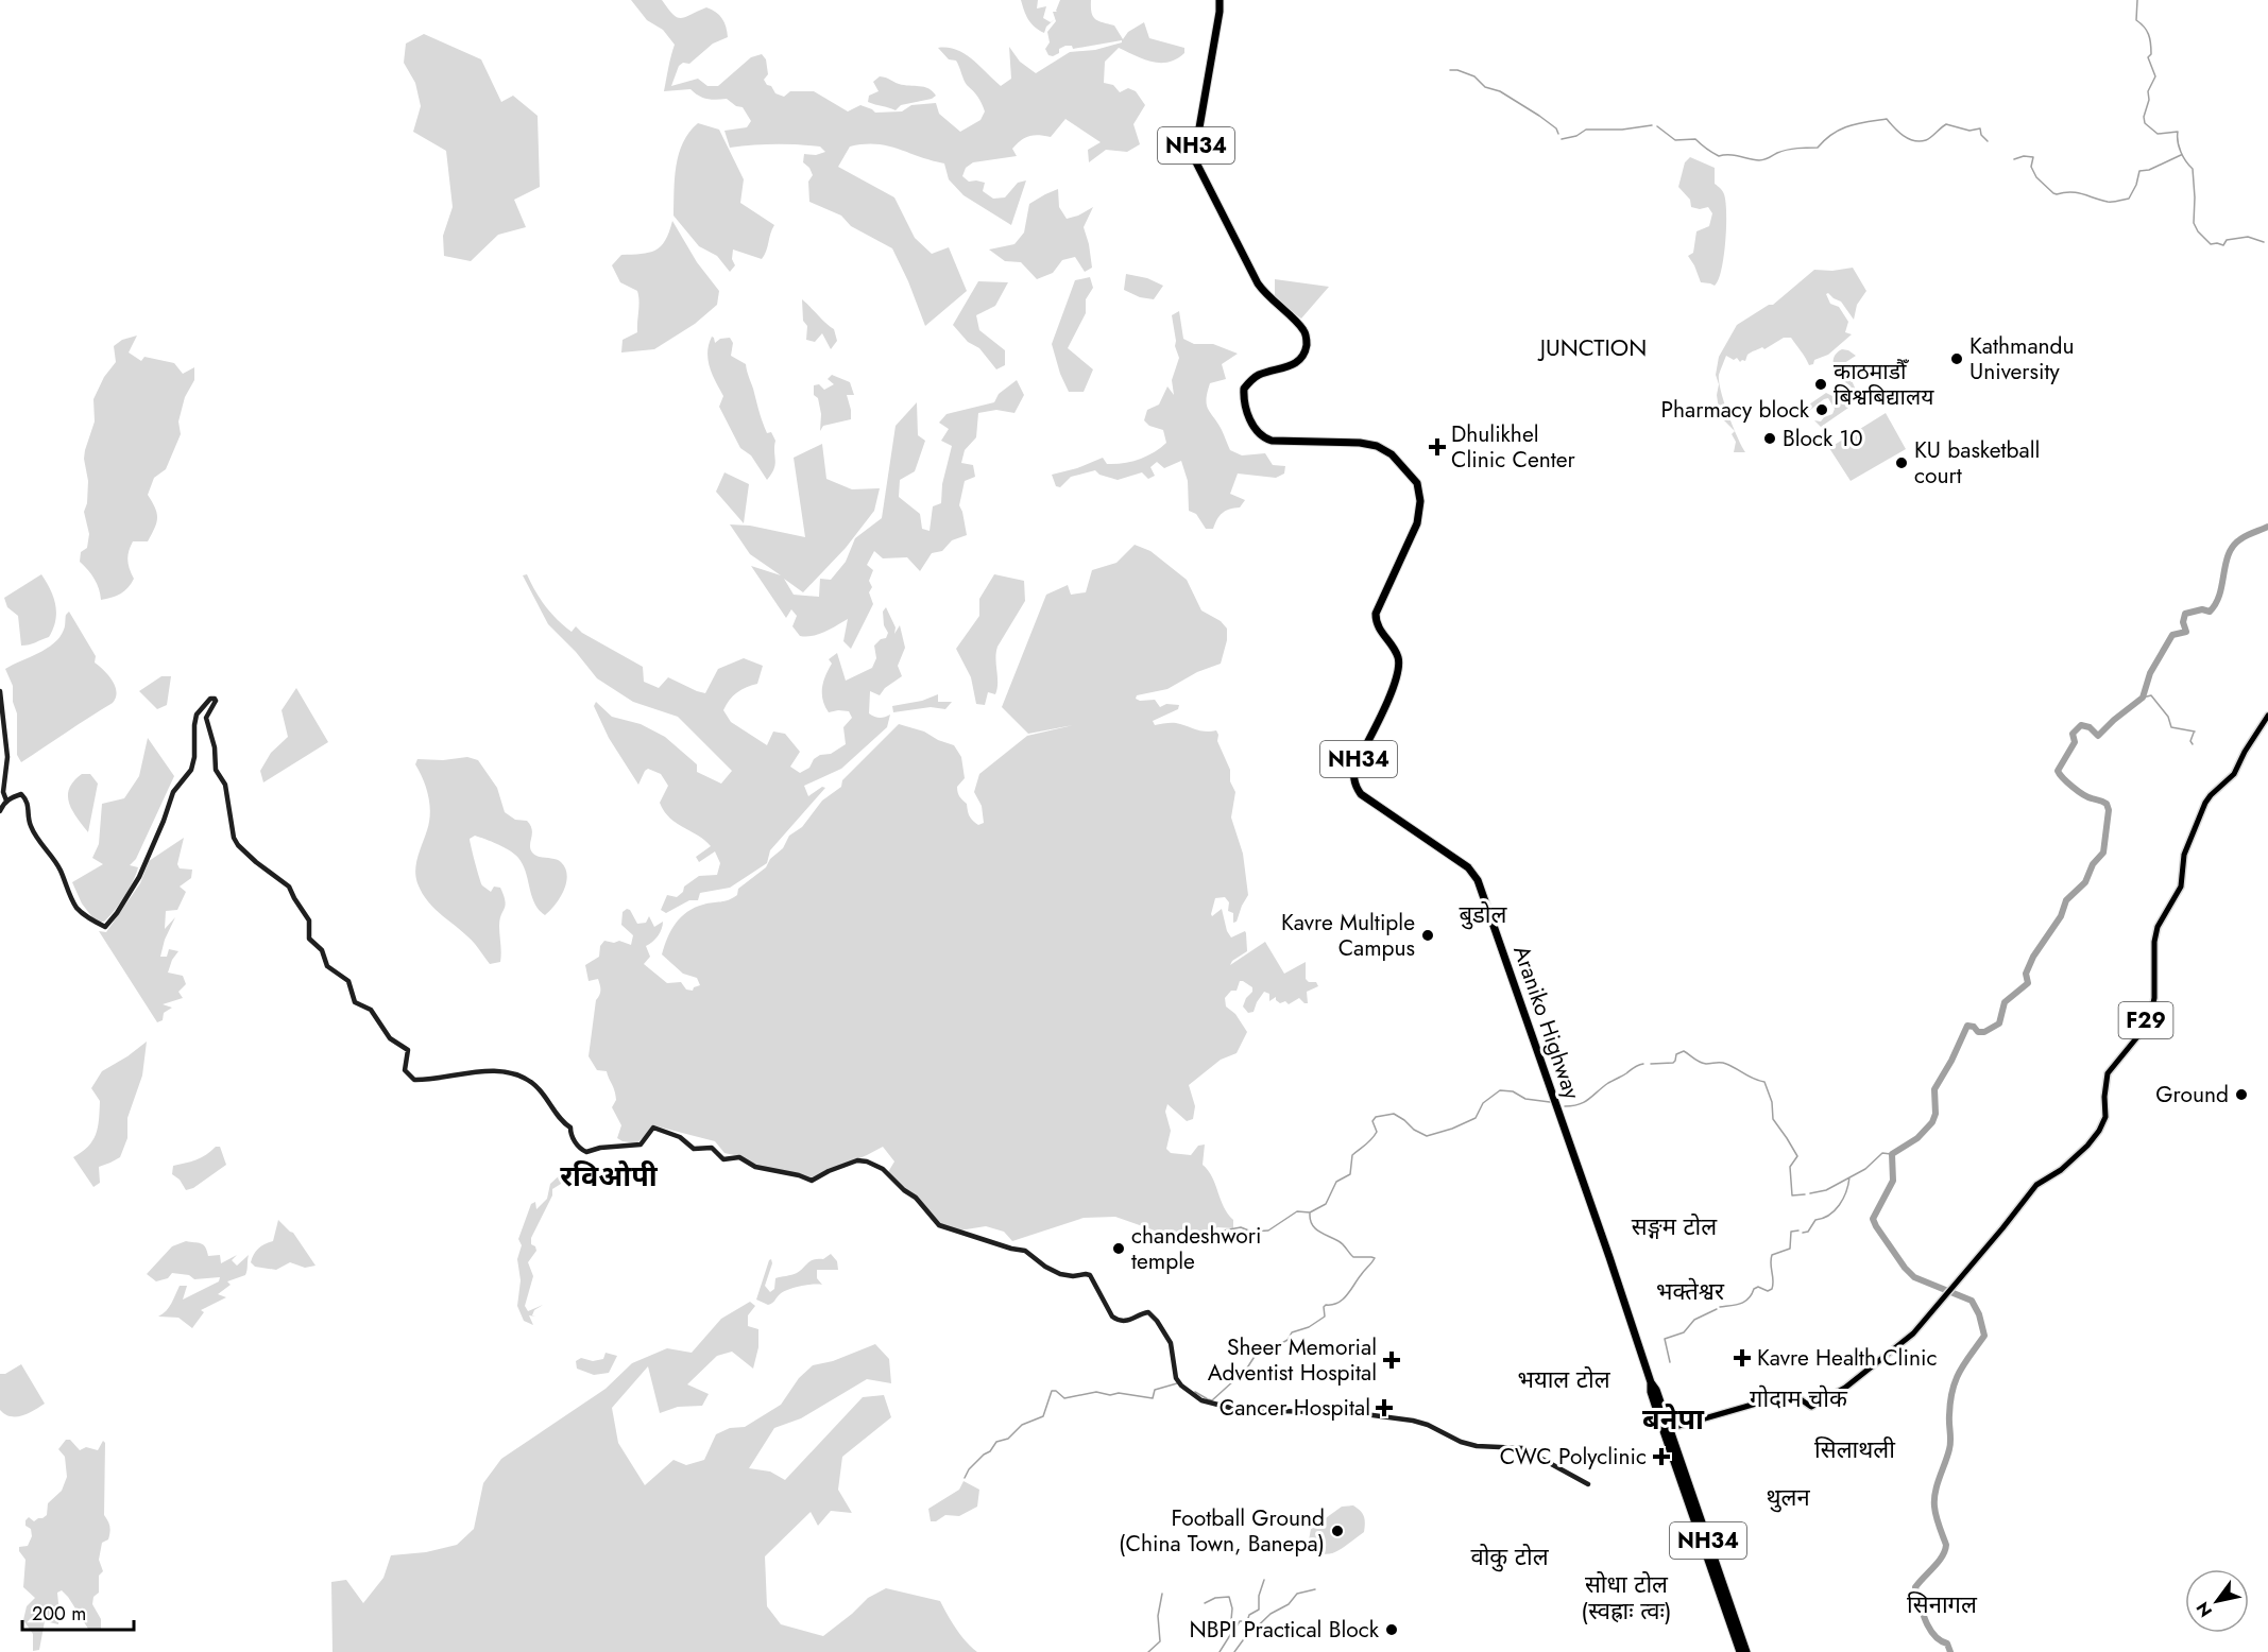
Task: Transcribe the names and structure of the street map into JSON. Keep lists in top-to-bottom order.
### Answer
{
  "streets": {
    "highway": ["NH34", "Araniko Highway"],
    "main road": ["F29"]
  },
  "crossings": [
    ["F29", "Araniko Highway"]
  ],
  "districts": [
    "JUNCTION",
    "बुडोल",
    "रविओपी",
    "सङ्गम टोल",
    "भक्तेश्वर",
    "भयाल टोल",
    "गाेदाम चाेक",
    "बनेपा",
    "सिलाथली",
    "थुलन",
    "वोकु टोल",
    "सोधा टोल (स्वह्राः त्वः)",
    "सिनागल"
  ],
  "places": {
    "other": [
      "Kathmandu University",
      "काठमाडौँ बिश्वबिद्यालय",
      "Pharmacy block",
      "Block 10",
      "KU basketball court",
      "Kavre Multiple Campus",
      "Ground",
      "chandeshwori temple",
      "Football Ground (China Town, Banepa)",
      "NBPI Practical Block"
    ],
    "health": [
      "Dhulikhel Clinic Center",
      "Kavre Health Clinic",
      "Sheer Memorial Adventist Hospital",
      "Cancer Hospital",
      "CWC Polyclinic"
    ]
  },
  "scale_bar": "200 m",
  "north": "bottom left"
}
